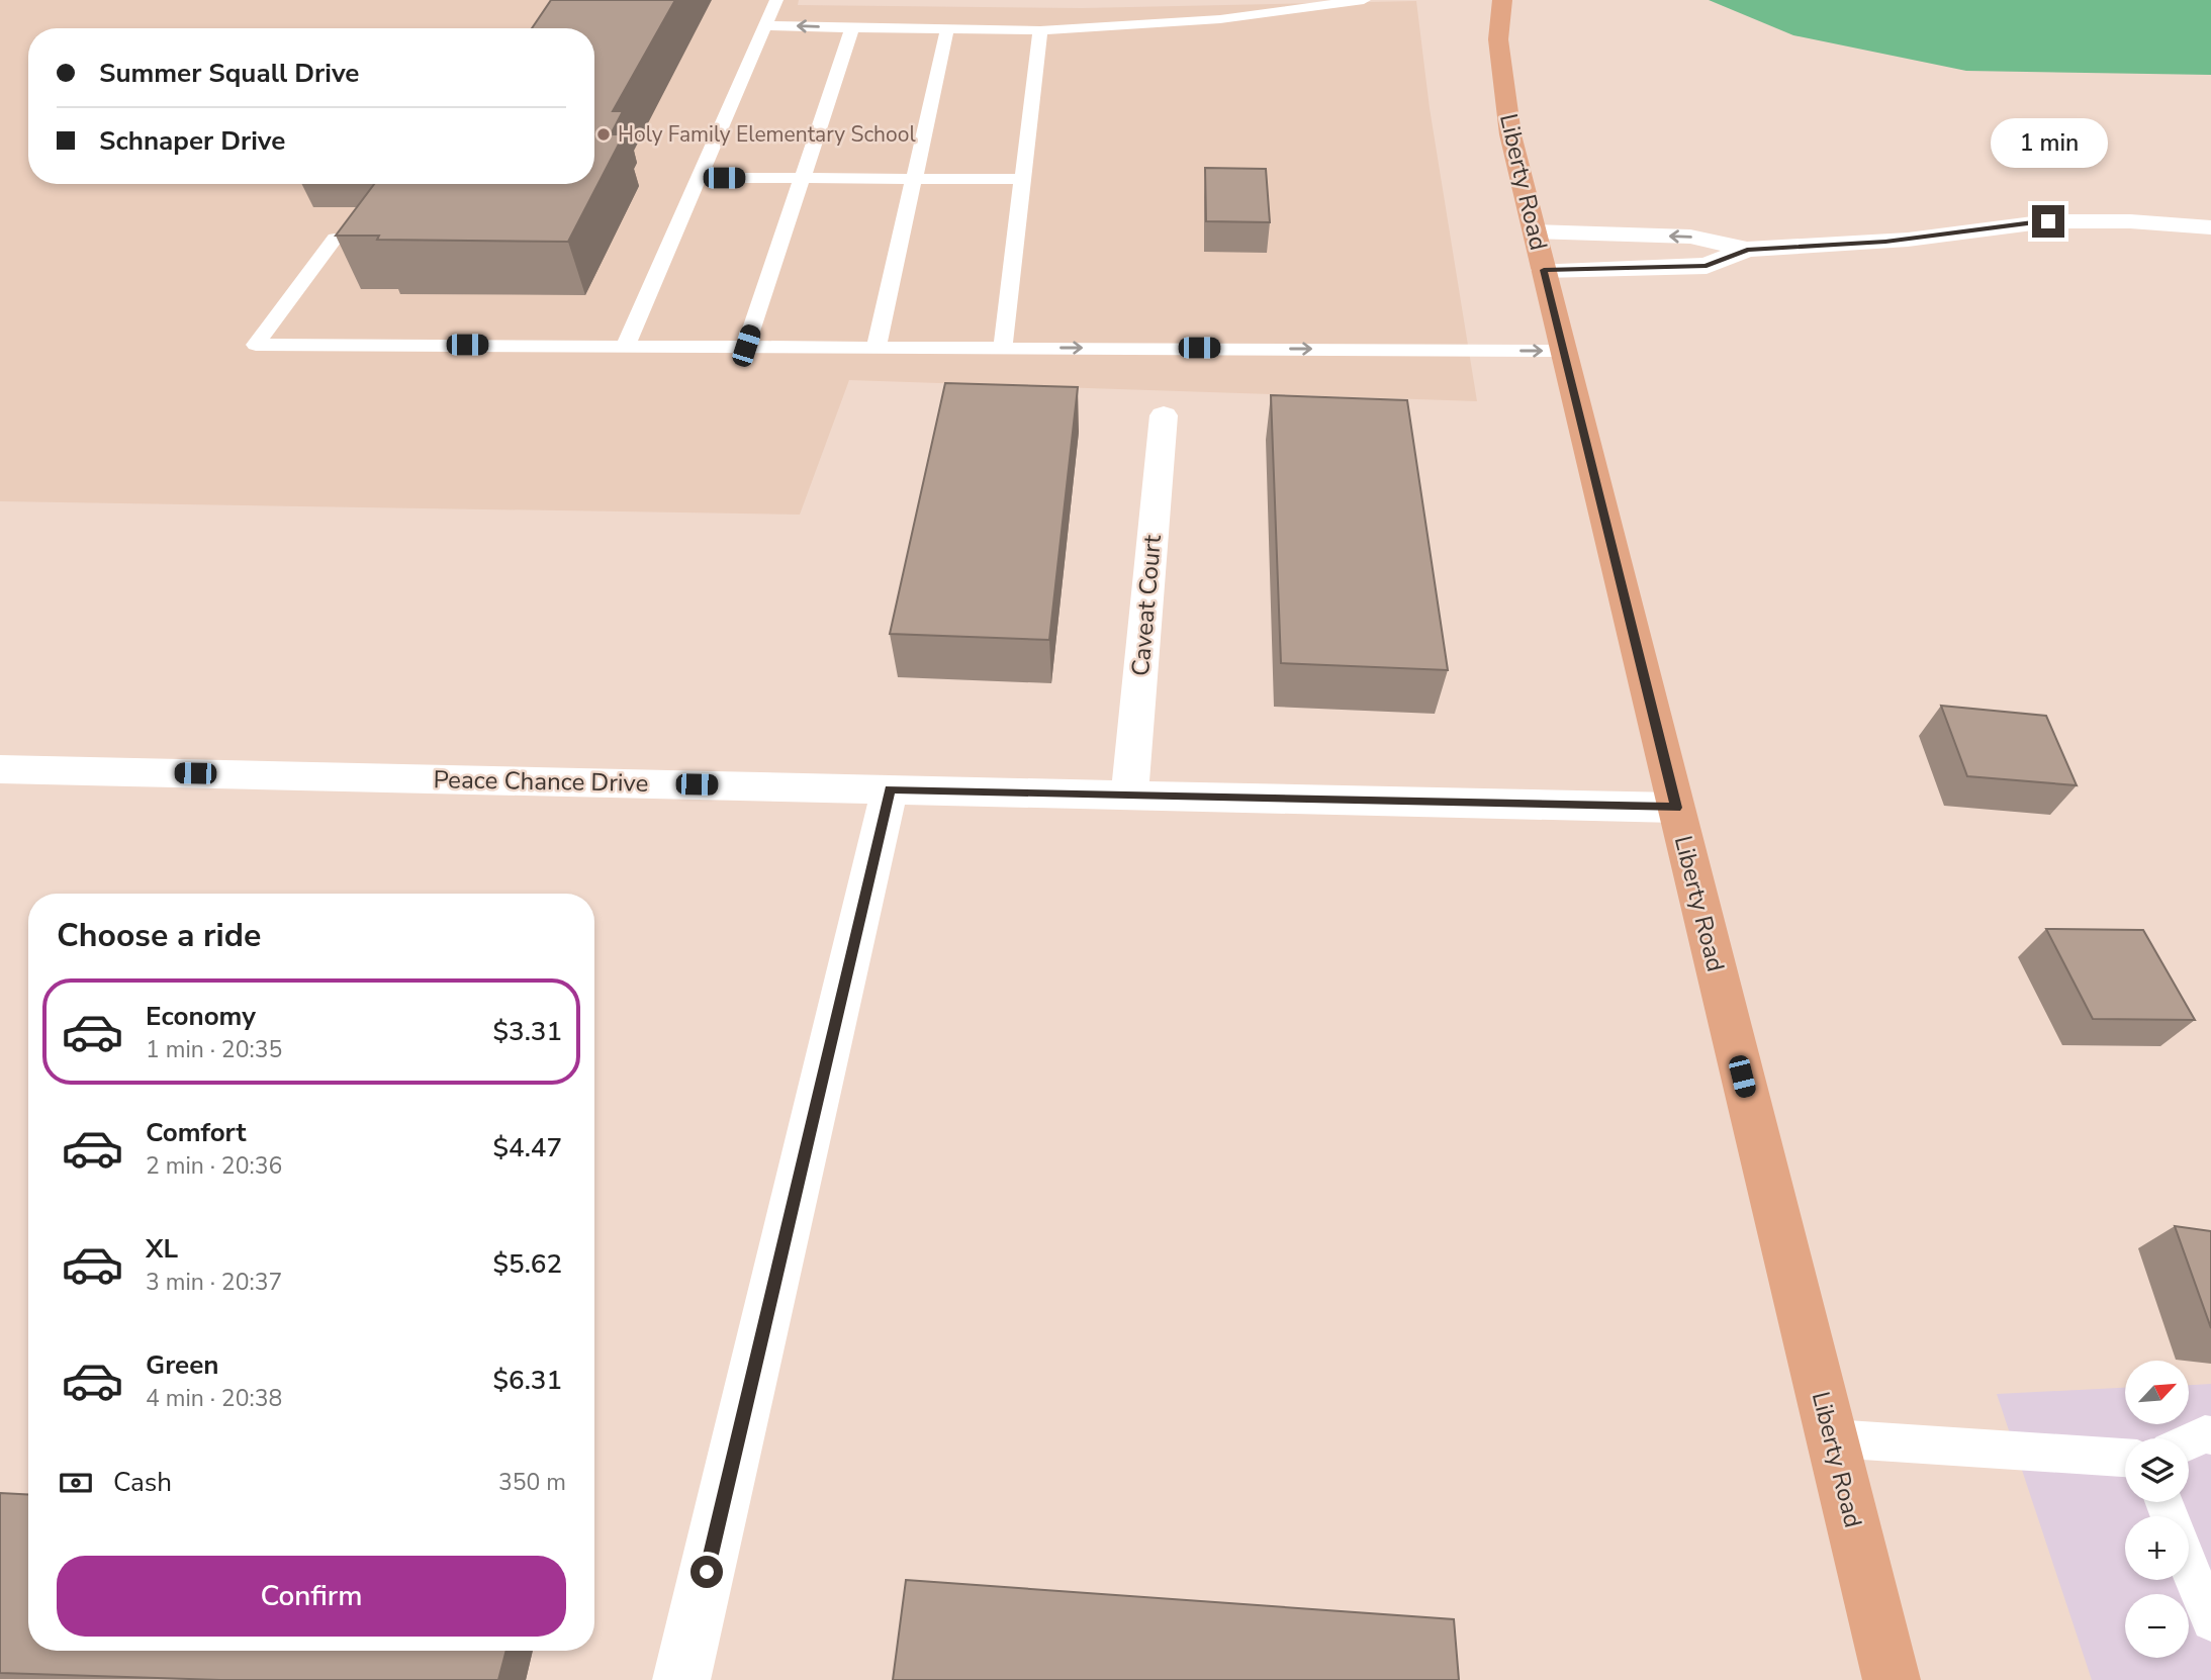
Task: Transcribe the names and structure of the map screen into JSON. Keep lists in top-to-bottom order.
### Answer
{
  "streets": {
    "main road": ["Liberty Road"],
    "street": ["Caveat Court", "Peace Chance Drive"]
  },
  "crossings": [
    ["Liberty Road", "Peace Chance Drive"],
    ["Caveat Court", "Peace Chance Drive"]
  ],
  "places": ["Holy Family Elementary School"],
  "north": "top right",
  "page": {
    "banner": ["Summer Squall Drive", "Schnaper Drive"],
    "bubble": "1 min",
    "heading": "Choose a ride",
    "list": [
      {
        "name": "Economy",
        "note": "1 min · 20:35",
        "value": "$3.31"
      },
      {
        "name": "Comfort",
        "note": "2 min · 20:36",
        "value": "$4.47"
      },
      {
        "name": "XL",
        "note": "3 min · 20:37",
        "value": "$5.62"
      },
      {
        "name": "Green",
        "note": "4 min · 20:38",
        "value": "$6.31"
      }
    ],
    "map_buttons": ["+", "−"],
    "pay": ["Cash", "350 m"],
    "buttons": "Confirm"
  }
}
